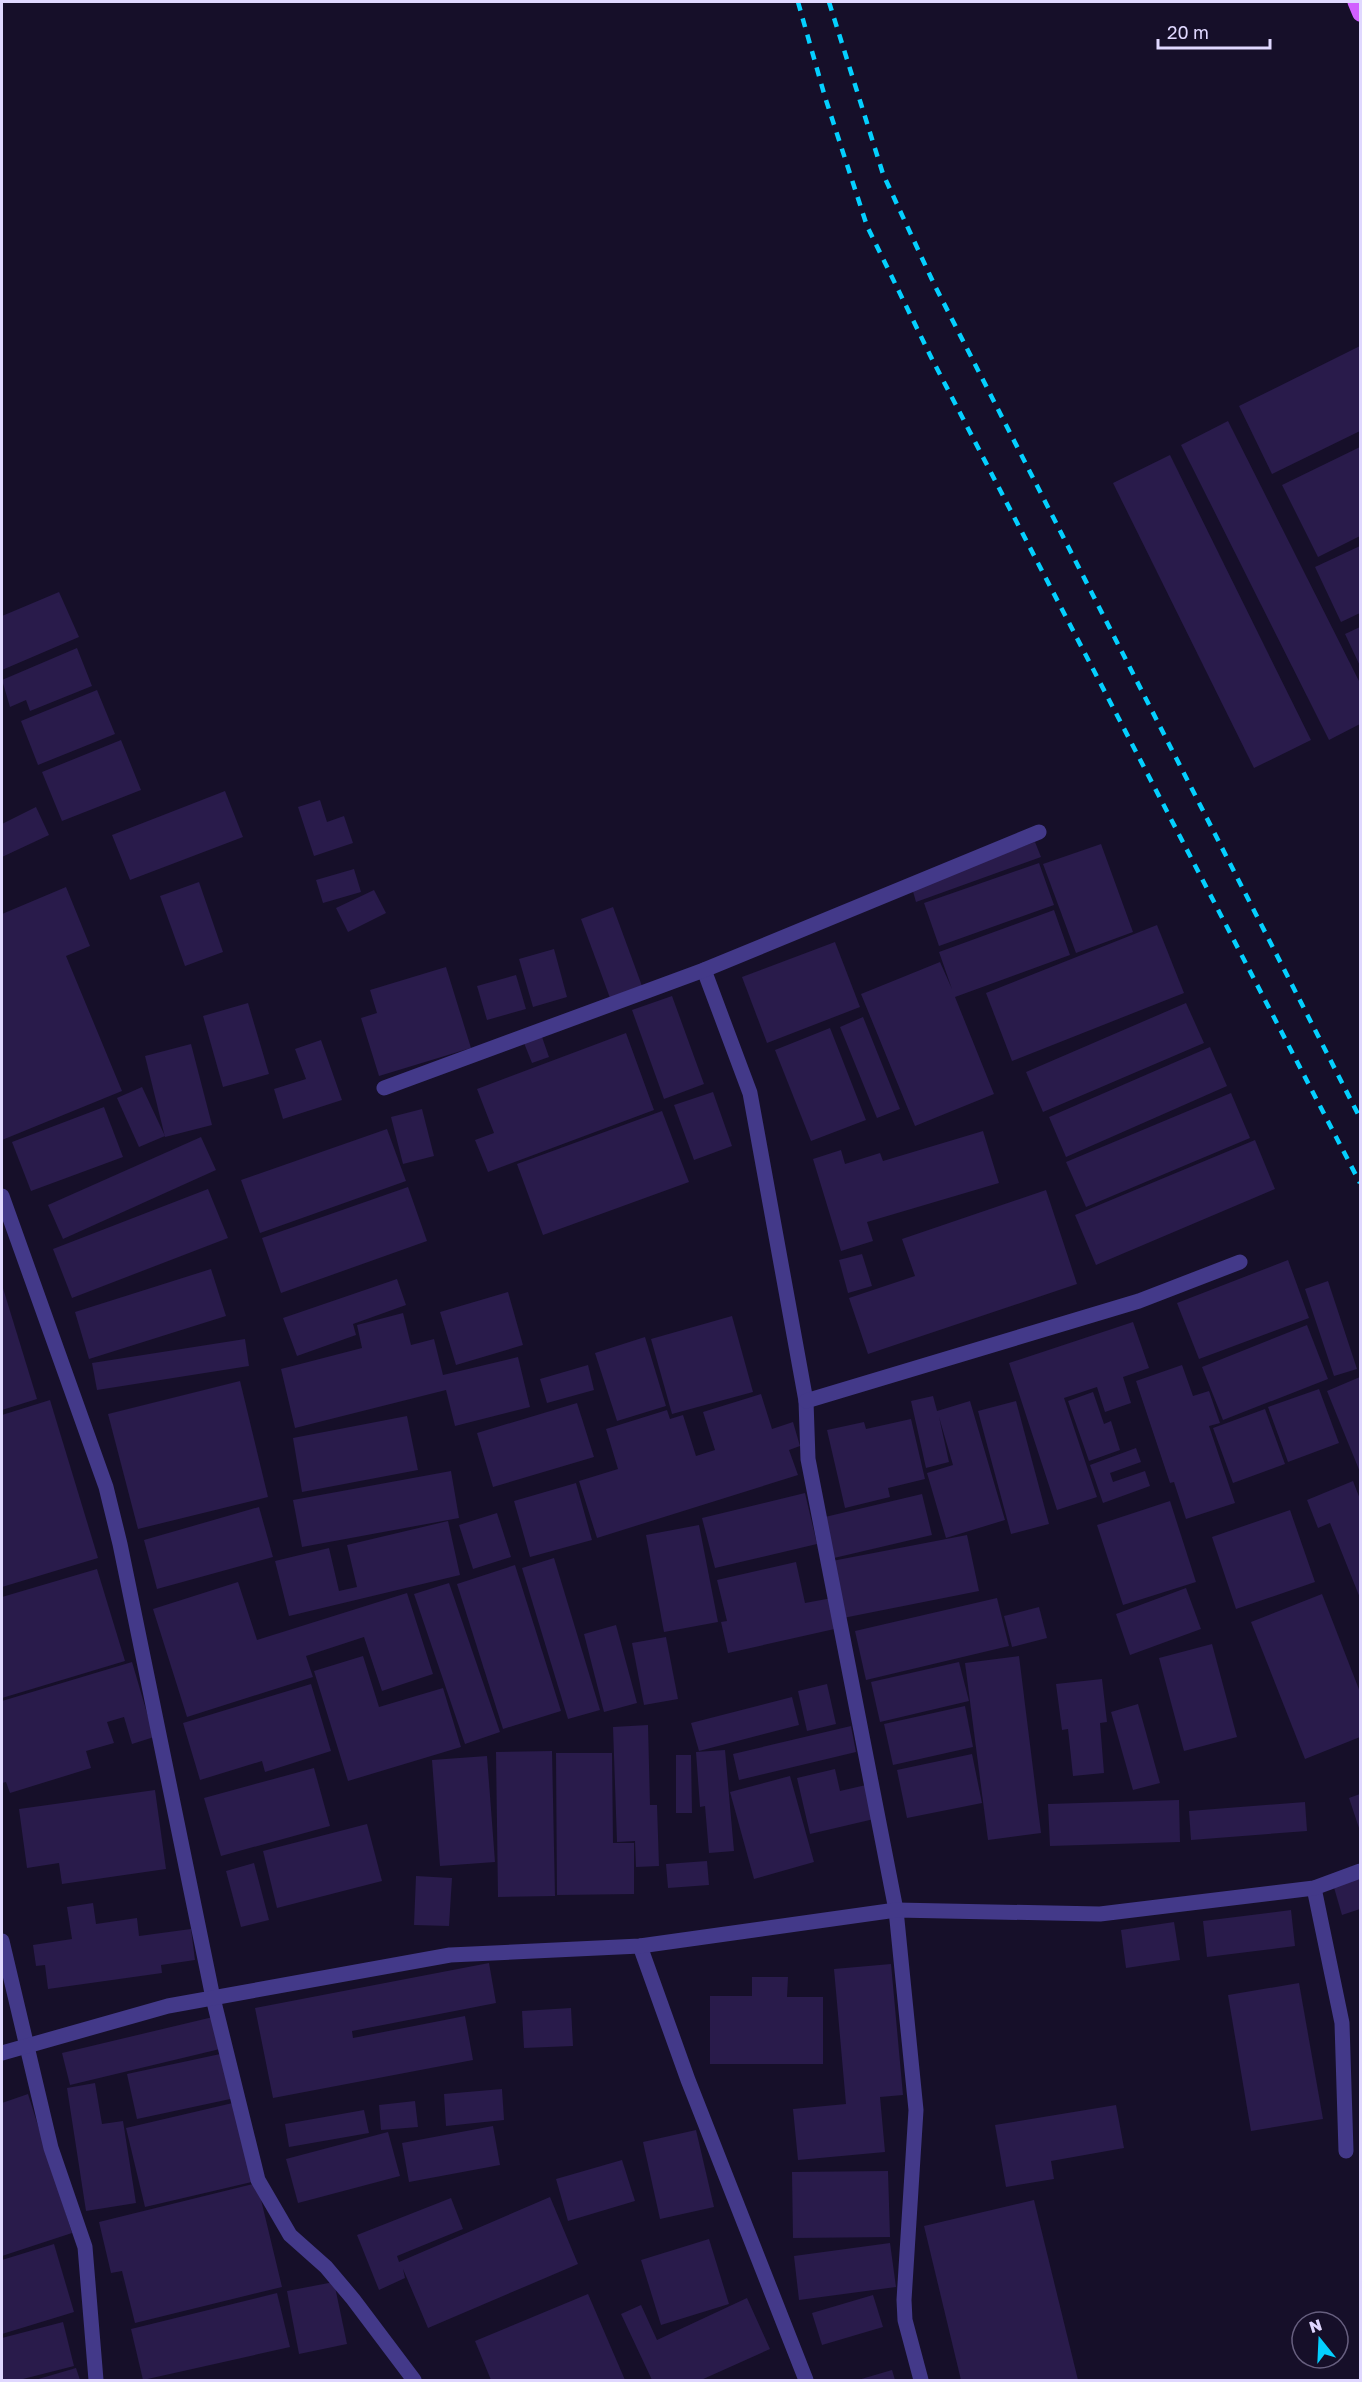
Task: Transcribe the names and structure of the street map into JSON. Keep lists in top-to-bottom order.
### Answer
{
  "scale_bar": "20 m",
  "north": "top"
}
